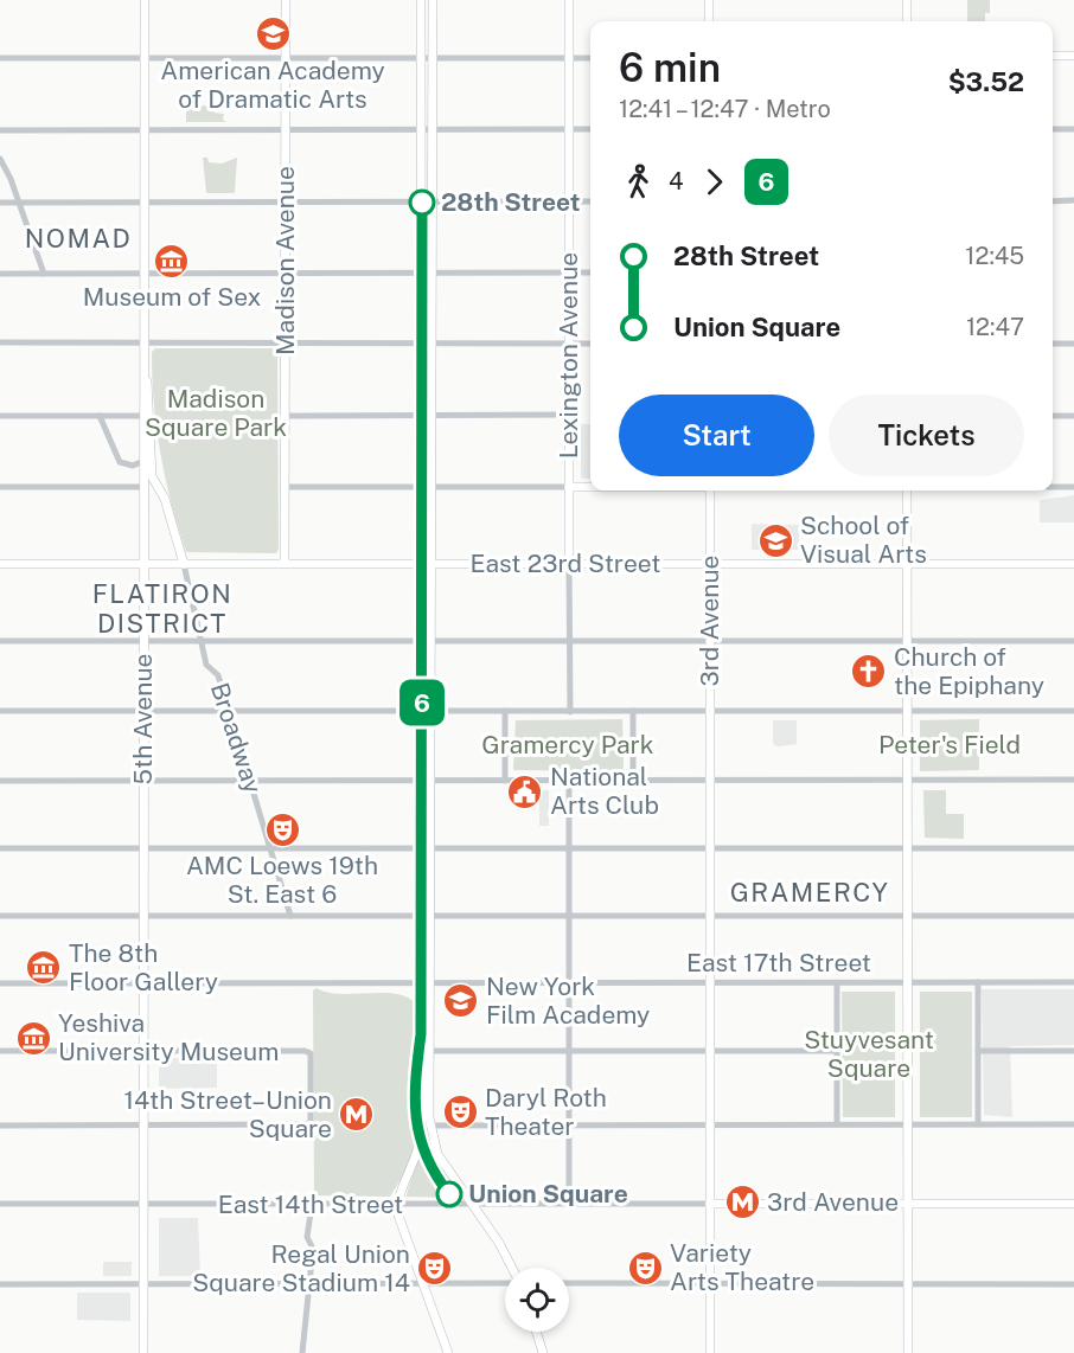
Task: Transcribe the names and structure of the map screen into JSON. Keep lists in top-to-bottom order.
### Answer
{
  "streets": {
    "main road": [
      "Madison Avenue",
      "Lexington Avenue",
      "East 23rd Street",
      "3rd Avenue",
      "5th Avenue",
      "East 14th Street"
    ],
    "street": ["Broadway", "East 17th Street"]
  },
  "crossings": [
    ["Madison Avenue", "East 23rd Street"],
    ["Lexington Avenue", "East 23rd Street"],
    ["East 23rd Street", "3rd Avenue"],
    ["East 23rd Street", "5th Avenue"],
    ["East 23rd Street", "Broadway"],
    ["3rd Avenue", "East 17th Street"],
    ["3rd Avenue", "East 14th Street"],
    ["5th Avenue", "East 17th Street"],
    ["5th Avenue", "East 14th Street"]
  ],
  "districts": ["NOMAD", "FLATIRON DISTRICT", "GRAMERCY"],
  "parks": [
    "Madison Square Park",
    "Gramercy Park",
    "Peter's Field",
    "Stuyvesant Square"
  ],
  "places": {
    "school or university": ["American Academy of Dramatic Arts", "School of Visual Arts", "New York Film Academy"],
    "other": ["28th Street", "Union Square"],
    "museum": ["Museum of Sex", "The 8th Floor Gallery", "Yeshiva University Museum"],
    "church": ["Church of the Epiphany"],
    "public building": ["National Arts Club"],
    "theatre": [
      "AMC Loews 19th St. East 6",
      "Daryl Roth Theater",
      "Variety Arts Theatre",
      "Regal Union Square Stadium 14"
    ],
    "metro station": ["14th Street–Union Square", "3rd Avenue"]
  },
  "lines": ["metro line 6"],
  "page": {
    "on_map": "6",
    "heading": ["6 min", "12:41 – 12:47 · Metro", "$3.52"],
    "legs": ["4", "6"],
    "list": [
      {
        "name": "28th Street",
        "value": "12:45"
      },
      {
        "name": "Union Square",
        "value": "12:47"
      }
    ],
    "buttons": ["Start", "Tickets"]
  }
}
